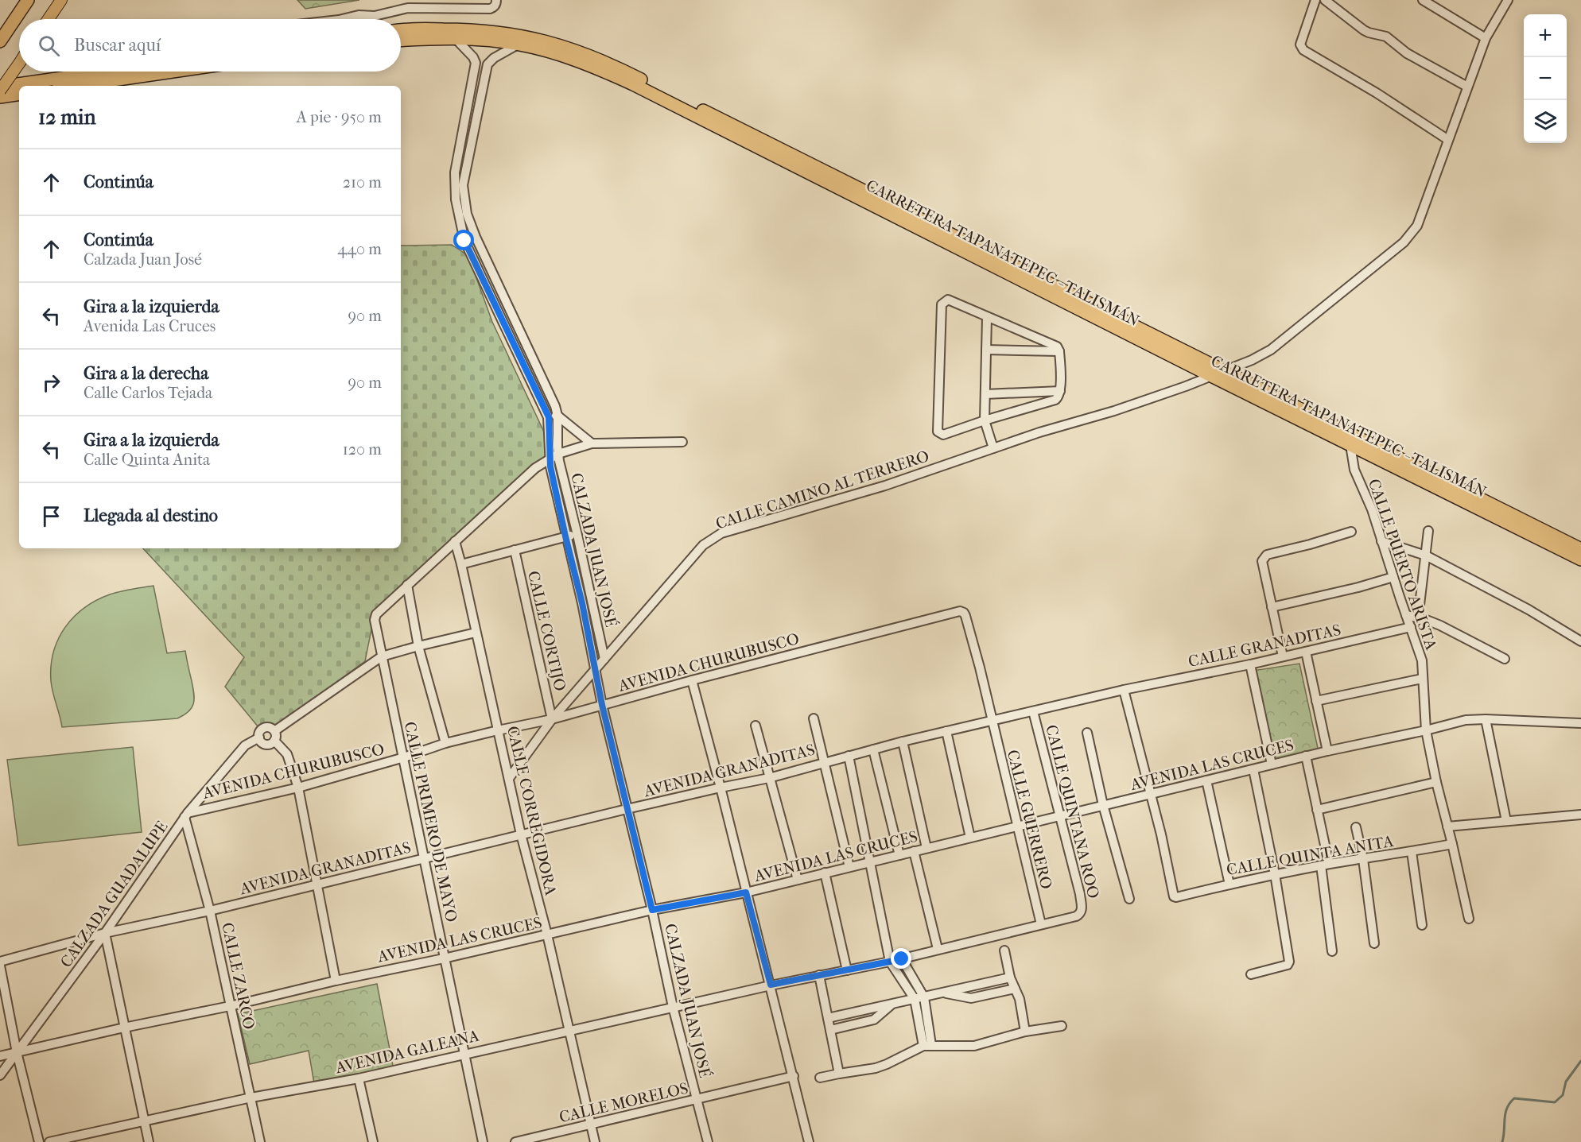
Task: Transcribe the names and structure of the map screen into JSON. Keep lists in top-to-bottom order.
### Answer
{
  "streets": {
    "highway": ["CARRETERA TAPANATEPEC - TALISMÁN"],
    "street": [
      "CALLE CAMINO AL TERRERO",
      "CALZADA JUAN JOSÉ",
      "CALLE PUERTO ARISTA",
      "CALLE CORTIJO",
      "CALLE GRANADITAS",
      "AVENIDA CHURUBUSCO",
      "AVENIDA LAS CRUCES",
      "AVENIDA GRANADITAS",
      "CALLE CORREGIDORA",
      "CALLE QUINTANA ROO",
      "CALLE GUERRERO",
      "CALLE PRIMERO DE MAYO",
      "CALLE QUINTA ANITA",
      "CALZADA GUADALUPE",
      "CALLE ZARCO",
      "AVENIDA GALEANA",
      "CALLE MORELOS"
    ]
  },
  "crossings": [
    ["CARRETERA TAPANATEPEC - TALISMÁN", "CALLE CAMINO AL TERRERO"],
    ["CARRETERA TAPANATEPEC - TALISMÁN", "CALLE PUERTO ARISTA"],
    ["CALLE CAMINO AL TERRERO", "CALZADA JUAN JOSÉ"],
    ["CALLE CAMINO AL TERRERO", "CALLE CORTIJO"],
    ["CALLE CAMINO AL TERRERO", "AVENIDA CHURUBUSCO"],
    ["CALLE CAMINO AL TERRERO", "CALLE CORREGIDORA"],
    ["CALZADA JUAN JOSÉ", "AVENIDA CHURUBUSCO"],
    ["CALZADA JUAN JOSÉ", "AVENIDA LAS CRUCES"],
    ["CALZADA JUAN JOSÉ", "AVENIDA GRANADITAS"],
    ["CALZADA JUAN JOSÉ", "AVENIDA GALEANA"],
    ["CALZADA JUAN JOSÉ", "CALLE MORELOS"],
    ["CALLE PUERTO ARISTA", "CALLE GRANADITAS"],
    ["CALLE PUERTO ARISTA", "AVENIDA LAS CRUCES"],
    ["CALLE PUERTO ARISTA", "CALLE QUINTA ANITA"],
    ["CALLE CORTIJO", "AVENIDA CHURUBUSCO"],
    ["CALLE GRANADITAS", "AVENIDA GRANADITAS"],
    ["CALLE GRANADITAS", "CALLE QUINTANA ROO"],
    ["AVENIDA CHURUBUSCO", "CALLE CORREGIDORA"],
    ["AVENIDA CHURUBUSCO", "CALLE GUERRERO"],
    ["AVENIDA CHURUBUSCO", "CALLE PRIMERO DE MAYO"],
    ["AVENIDA CHURUBUSCO", "CALZADA GUADALUPE"],
    ["AVENIDA CHURUBUSCO", "CALLE ZARCO"],
    ["AVENIDA LAS CRUCES", "CALLE CORREGIDORA"],
    ["AVENIDA LAS CRUCES", "CALLE QUINTANA ROO"],
    ["AVENIDA LAS CRUCES", "CALLE GUERRERO"],
    ["AVENIDA LAS CRUCES", "CALLE PRIMERO DE MAYO"],
    ["AVENIDA LAS CRUCES", "CALLE QUINTA ANITA"],
    ["AVENIDA LAS CRUCES", "CALZADA GUADALUPE"],
    ["AVENIDA LAS CRUCES", "CALLE ZARCO"],
    ["AVENIDA GRANADITAS", "CALLE CORREGIDORA"],
    ["AVENIDA GRANADITAS", "CALLE QUINTANA ROO"],
    ["AVENIDA GRANADITAS", "CALLE GUERRERO"],
    ["AVENIDA GRANADITAS", "CALLE PRIMERO DE MAYO"],
    ["AVENIDA GRANADITAS", "CALZADA GUADALUPE"],
    ["AVENIDA GRANADITAS", "CALLE ZARCO"],
    ["CALLE CORREGIDORA", "AVENIDA GALEANA"],
    ["CALLE CORREGIDORA", "CALLE MORELOS"],
    ["CALLE QUINTANA ROO", "CALLE GUERRERO"],
    ["CALLE PRIMERO DE MAYO", "AVENIDA GALEANA"],
    ["CALZADA GUADALUPE", "CALLE ZARCO"],
    ["CALLE ZARCO", "AVENIDA GALEANA"]
  ],
  "page": {
    "map_buttons": ["+", "−"],
    "search": "Buscar aquí",
    "heading": ["12 min", "A pie · 950 m"],
    "list": [
      ["Continúa", "210 m"],
      ["Continúa", "Calzada Juan José", "440 m"],
      ["Gira a la izquierda", "Avenida Las Cruces", "90 m"],
      ["Gira a la derecha", "Calle Carlos Tejada", "90 m"],
      ["Gira a la izquierda", "Calle Quinta Anita", "120 m"],
      "Llegada al destino"
    ]
  }
}
